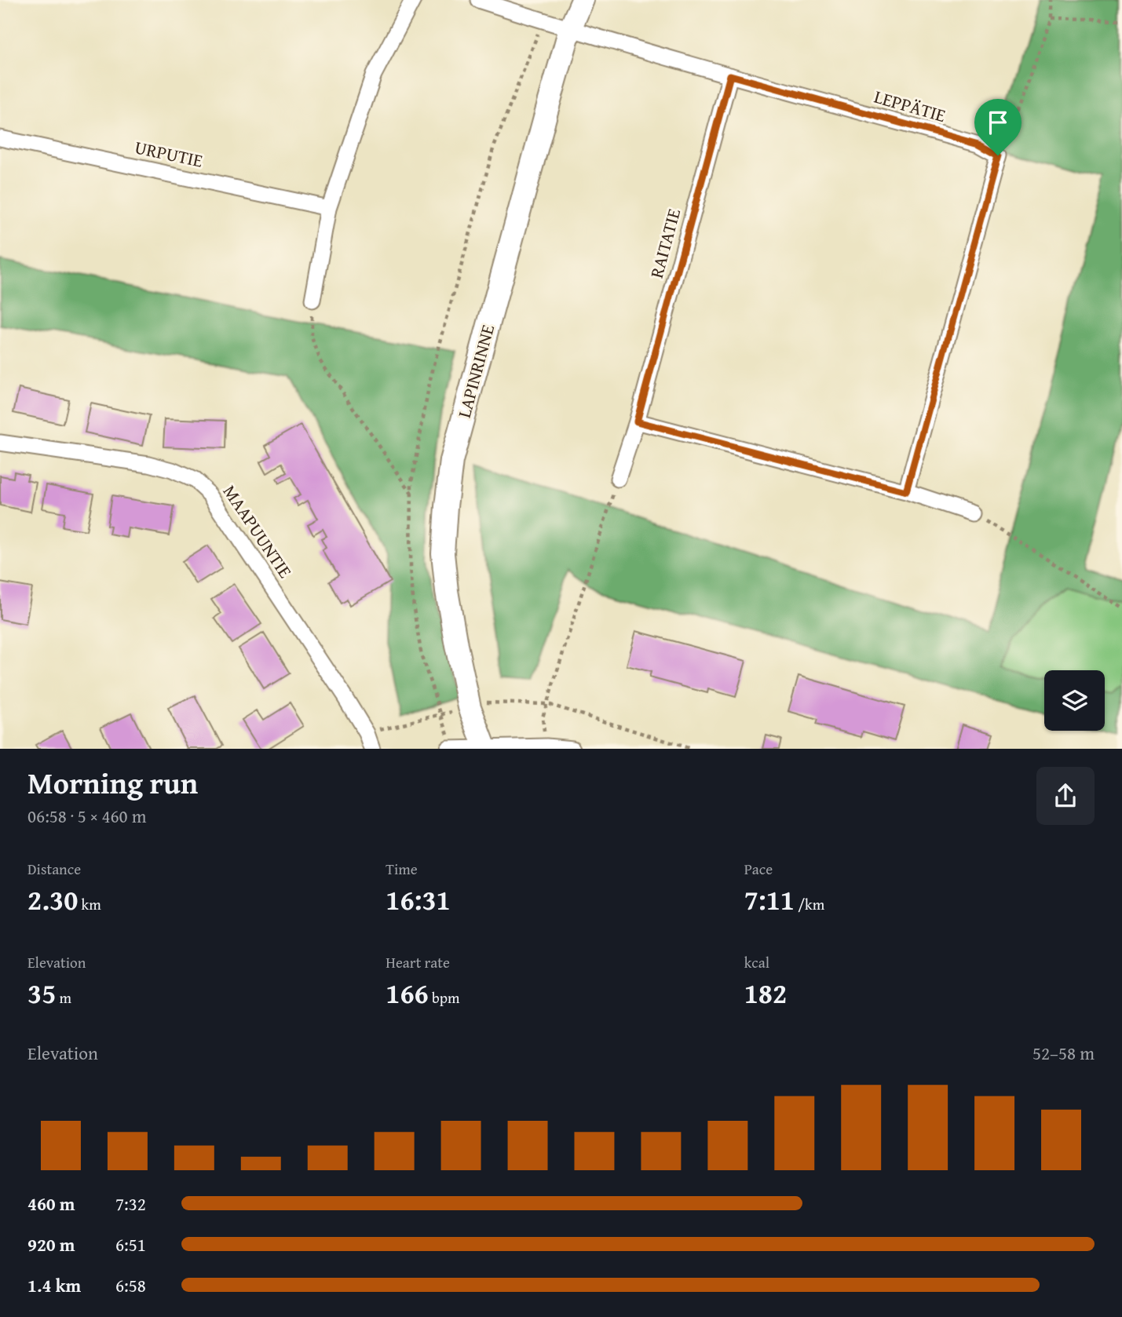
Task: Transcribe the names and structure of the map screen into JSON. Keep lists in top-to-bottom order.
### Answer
{
  "streets": {
    "street": [
      "LEPPÄTIE",
      "URPUTIE",
      "RAITATIE",
      "LAPINRINNE",
      "MAAPUUNTIE"
    ]
  },
  "crossings": [
    ["LEPPÄTIE", "RAITATIE"],
    ["LEPPÄTIE", "LAPINRINNE"]
  ],
  "page": {
    "heading": ["Morning run", "06:58 · 5 × 460 m"],
    "stats": [
      ["Distance", "2.30 km"],
      ["Time", "16:31"],
      ["Pace", "7:11 /km"],
      ["Elevation", "35 m"],
      ["Heart rate", "166 bpm"],
      ["kcal", "182"]
    ],
    "chart": ["Elevation", "52–58 m"],
    "list": [
      {
        "name": "460 m",
        "note": "7:32"
      },
      {
        "name": "920 m",
        "note": "6:51"
      },
      {
        "name": "1.4 km",
        "note": "6:58"
      }
    ]
  }
}
